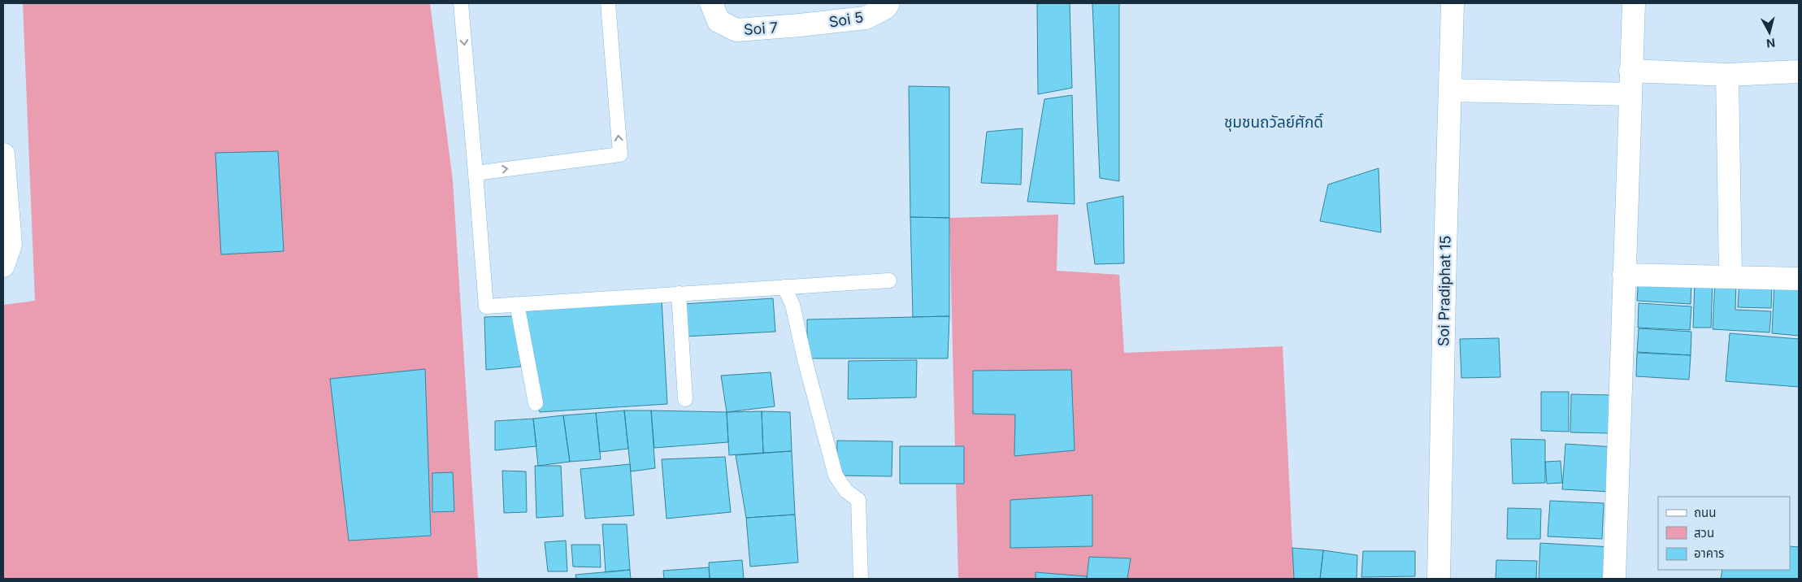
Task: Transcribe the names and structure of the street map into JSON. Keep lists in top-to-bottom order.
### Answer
{
  "streets": {
    "street": ["Soi 5", "Soi 7", "Soi Pradiphat 15"]
  },
  "crossings": [
    ["Soi 5", "Soi 7"]
  ],
  "districts": ["ชุมชนถวัลย์ศักดิ์"],
  "legend": ["ถนน", "สวน", "อาคาร"],
  "north": "bottom"
}
